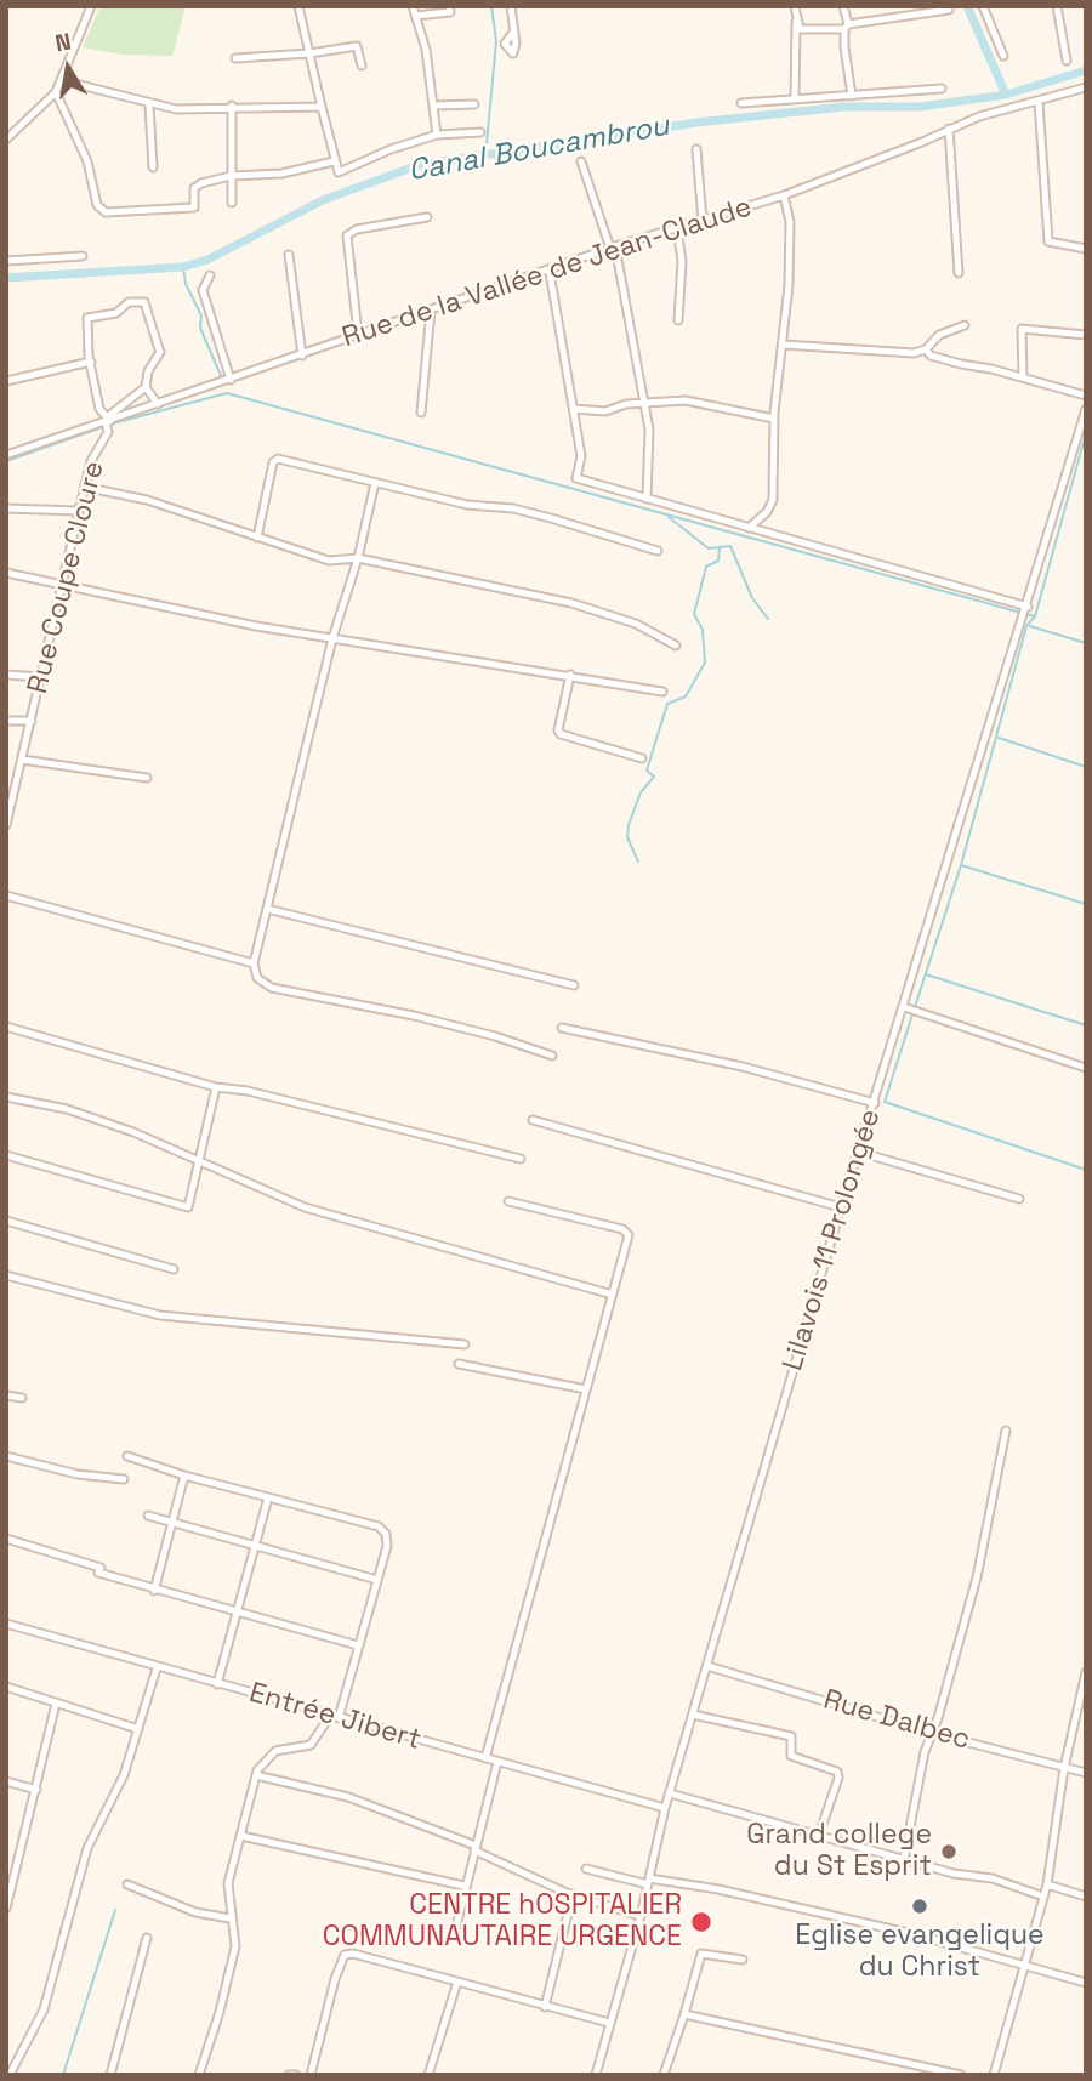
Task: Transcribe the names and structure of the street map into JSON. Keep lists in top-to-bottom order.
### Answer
{
  "streets": {
    "street": [
      "Rue de la Vallée de Jean-Claude",
      "Rue Coupe Cloure",
      "Lilavois 11 Prolongée",
      "Entrée Jibert",
      "Rue Dalbec"
    ]
  },
  "crossings": [
    ["Rue de la Vallée de Jean-Claude", "Rue Coupe Cloure"],
    ["Lilavois 11 Prolongée", "Entrée Jibert"],
    ["Lilavois 11 Prolongée", "Rue Dalbec"]
  ],
  "water": ["Canal Boucambrou"],
  "places": ["Grand college du St Esprit", "Eglise evangelique du Christ", "CENTRE hOSPITALIER COMMUNAUTAIRE URGENCE"],
  "north": "top"
}
